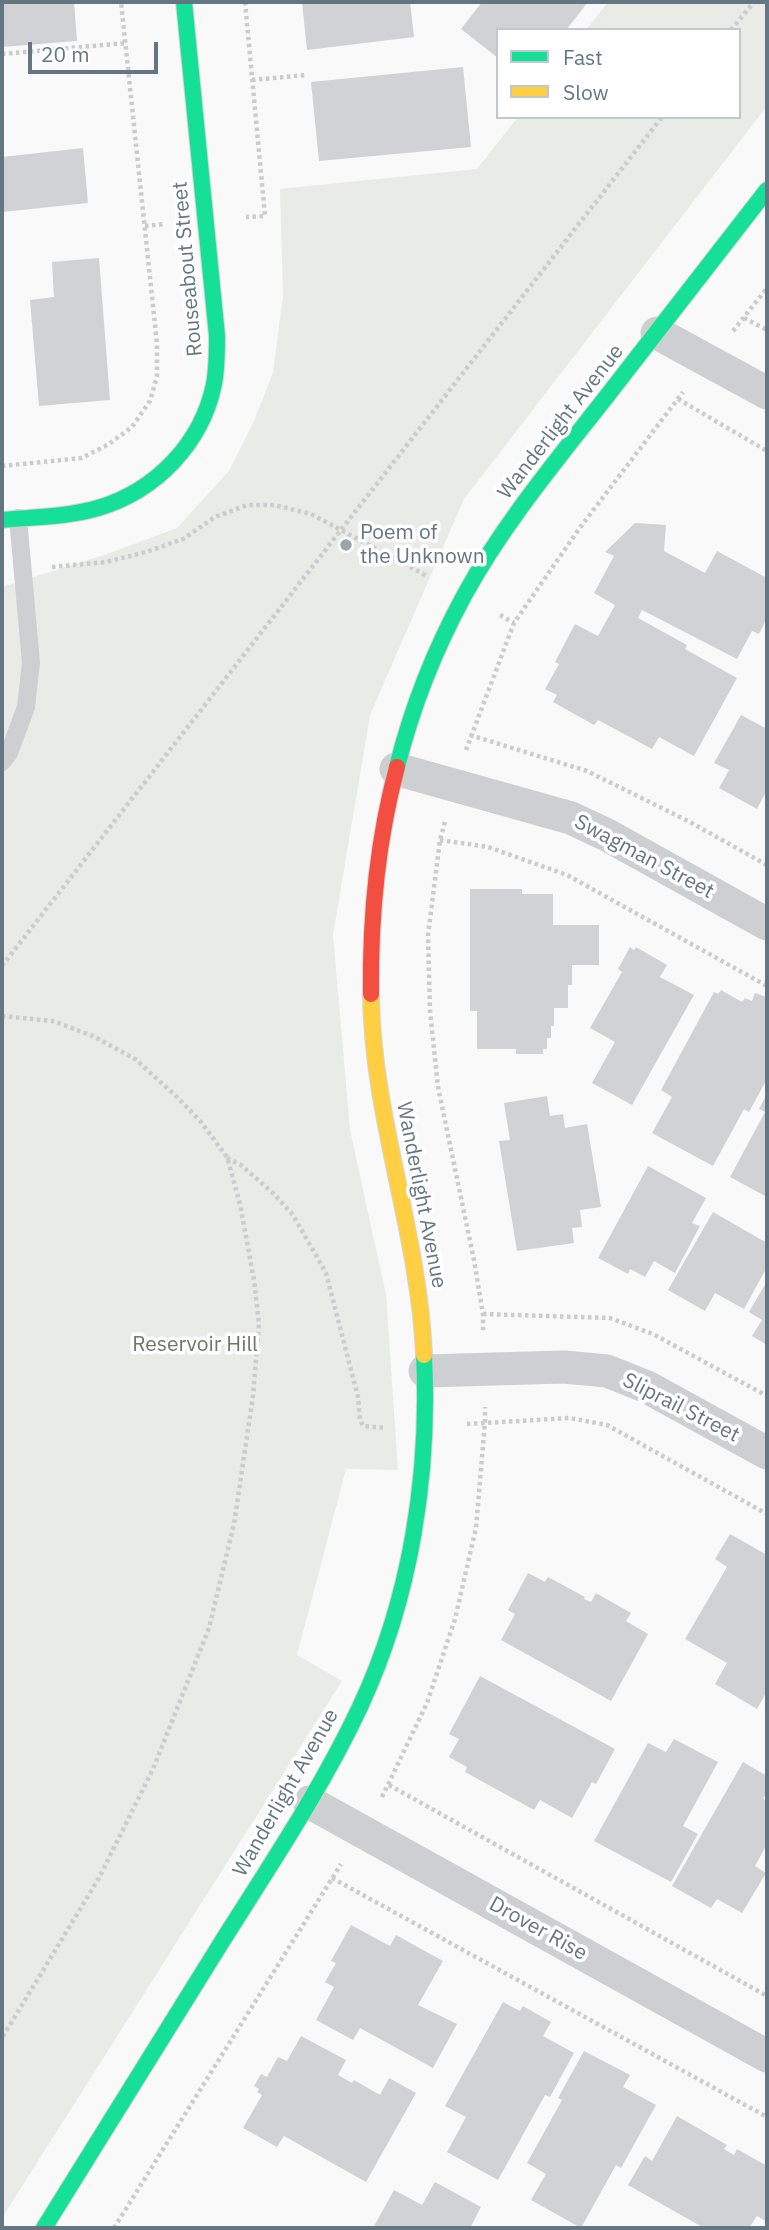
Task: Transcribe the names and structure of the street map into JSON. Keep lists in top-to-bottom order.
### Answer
{
  "streets": {
    "street": [
      "Rouseabout Street",
      "Wanderlight Avenue",
      "Swagman Street",
      "Sliprail Street",
      "Drover Rise"
    ]
  },
  "crossings": [
    ["Wanderlight Avenue", "Swagman Street"],
    ["Wanderlight Avenue", "Sliprail Street"],
    ["Wanderlight Avenue", "Drover Rise"]
  ],
  "parks": ["Reservoir Hill"],
  "places": ["Poem of the Unknown"],
  "legend": ["Fast", "Slow"],
  "scale_bar": "20 m"
}
